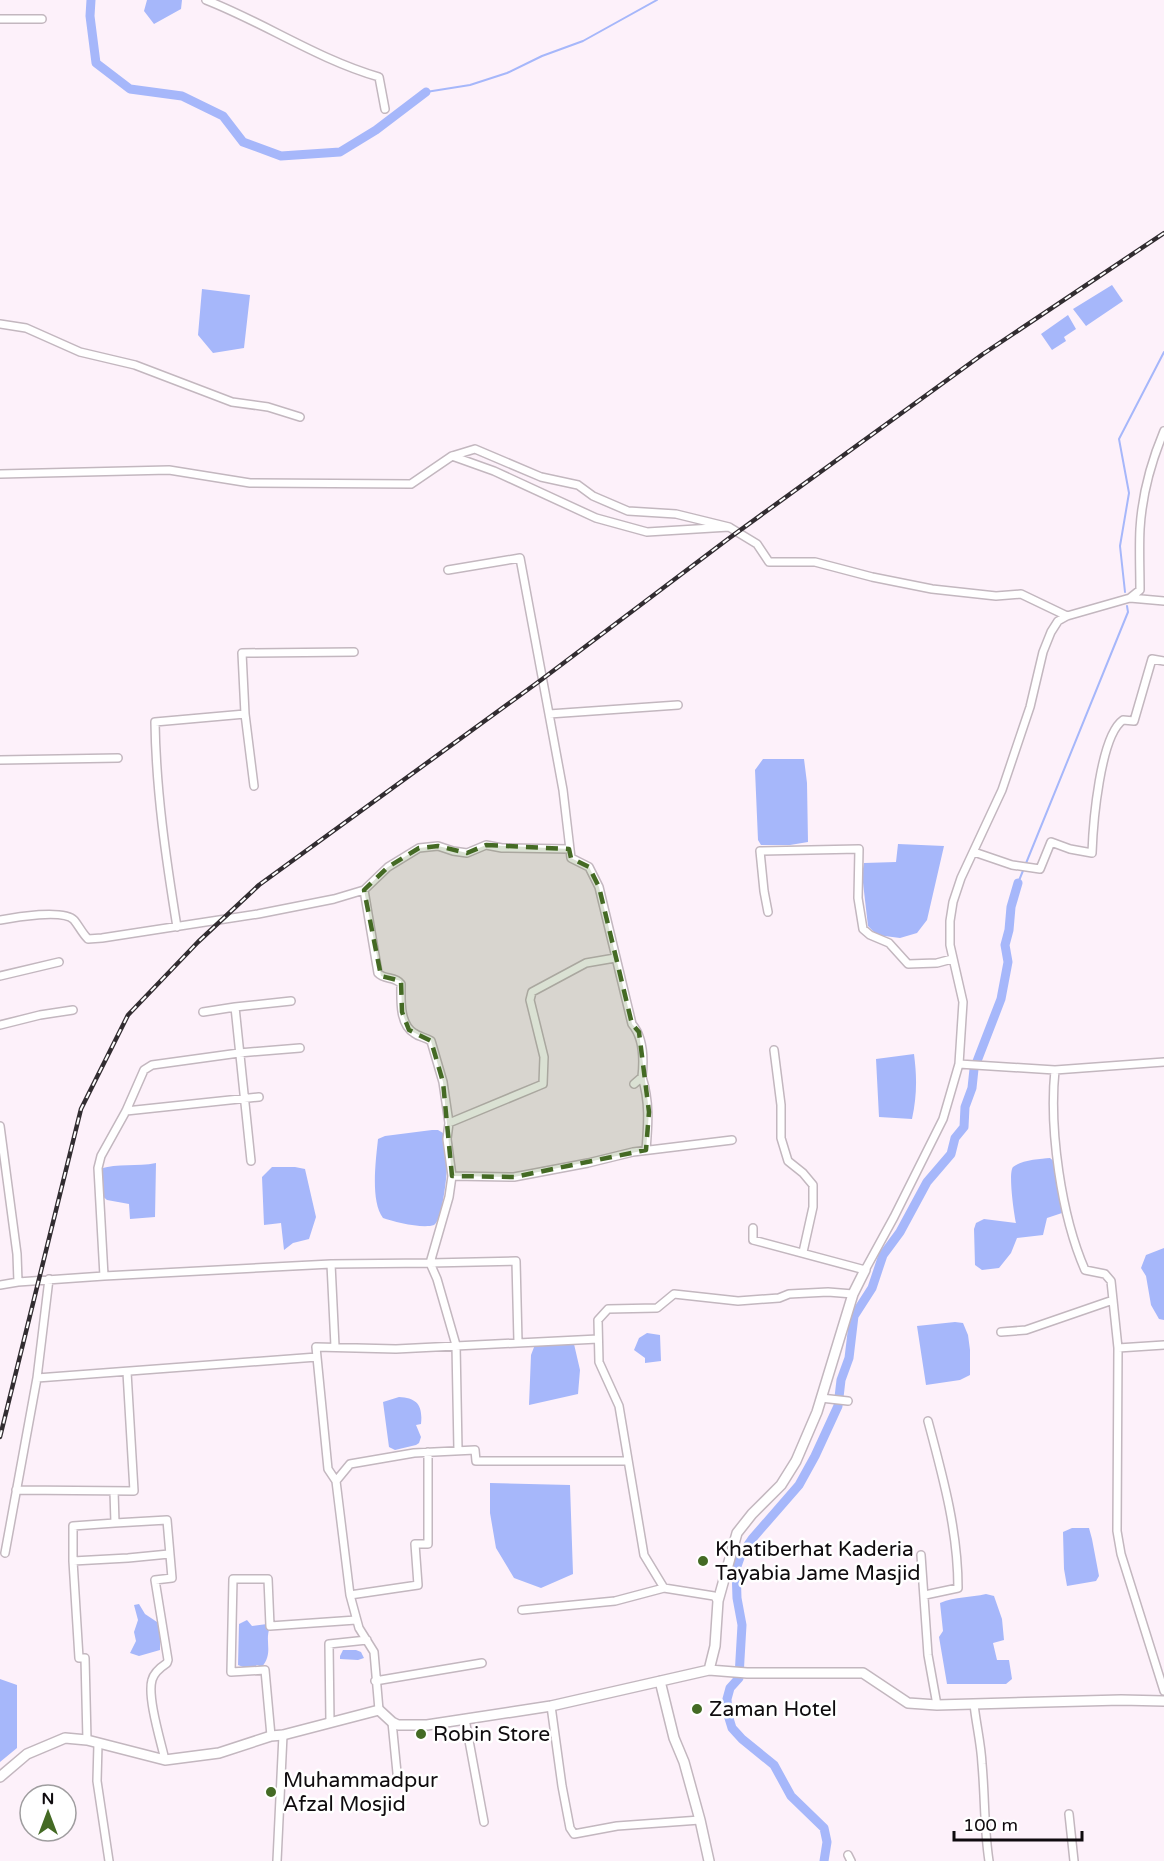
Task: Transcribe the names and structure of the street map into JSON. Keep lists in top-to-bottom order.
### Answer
{
  "places": [
    "Khatiberhat Kaderia Tayabia Jame Masjid",
    "Zaman Hotel",
    "Robin Store",
    "Muhammadpur Afzal Mosjid"
  ],
  "scale_bar": "100 m",
  "north": "top"
}
